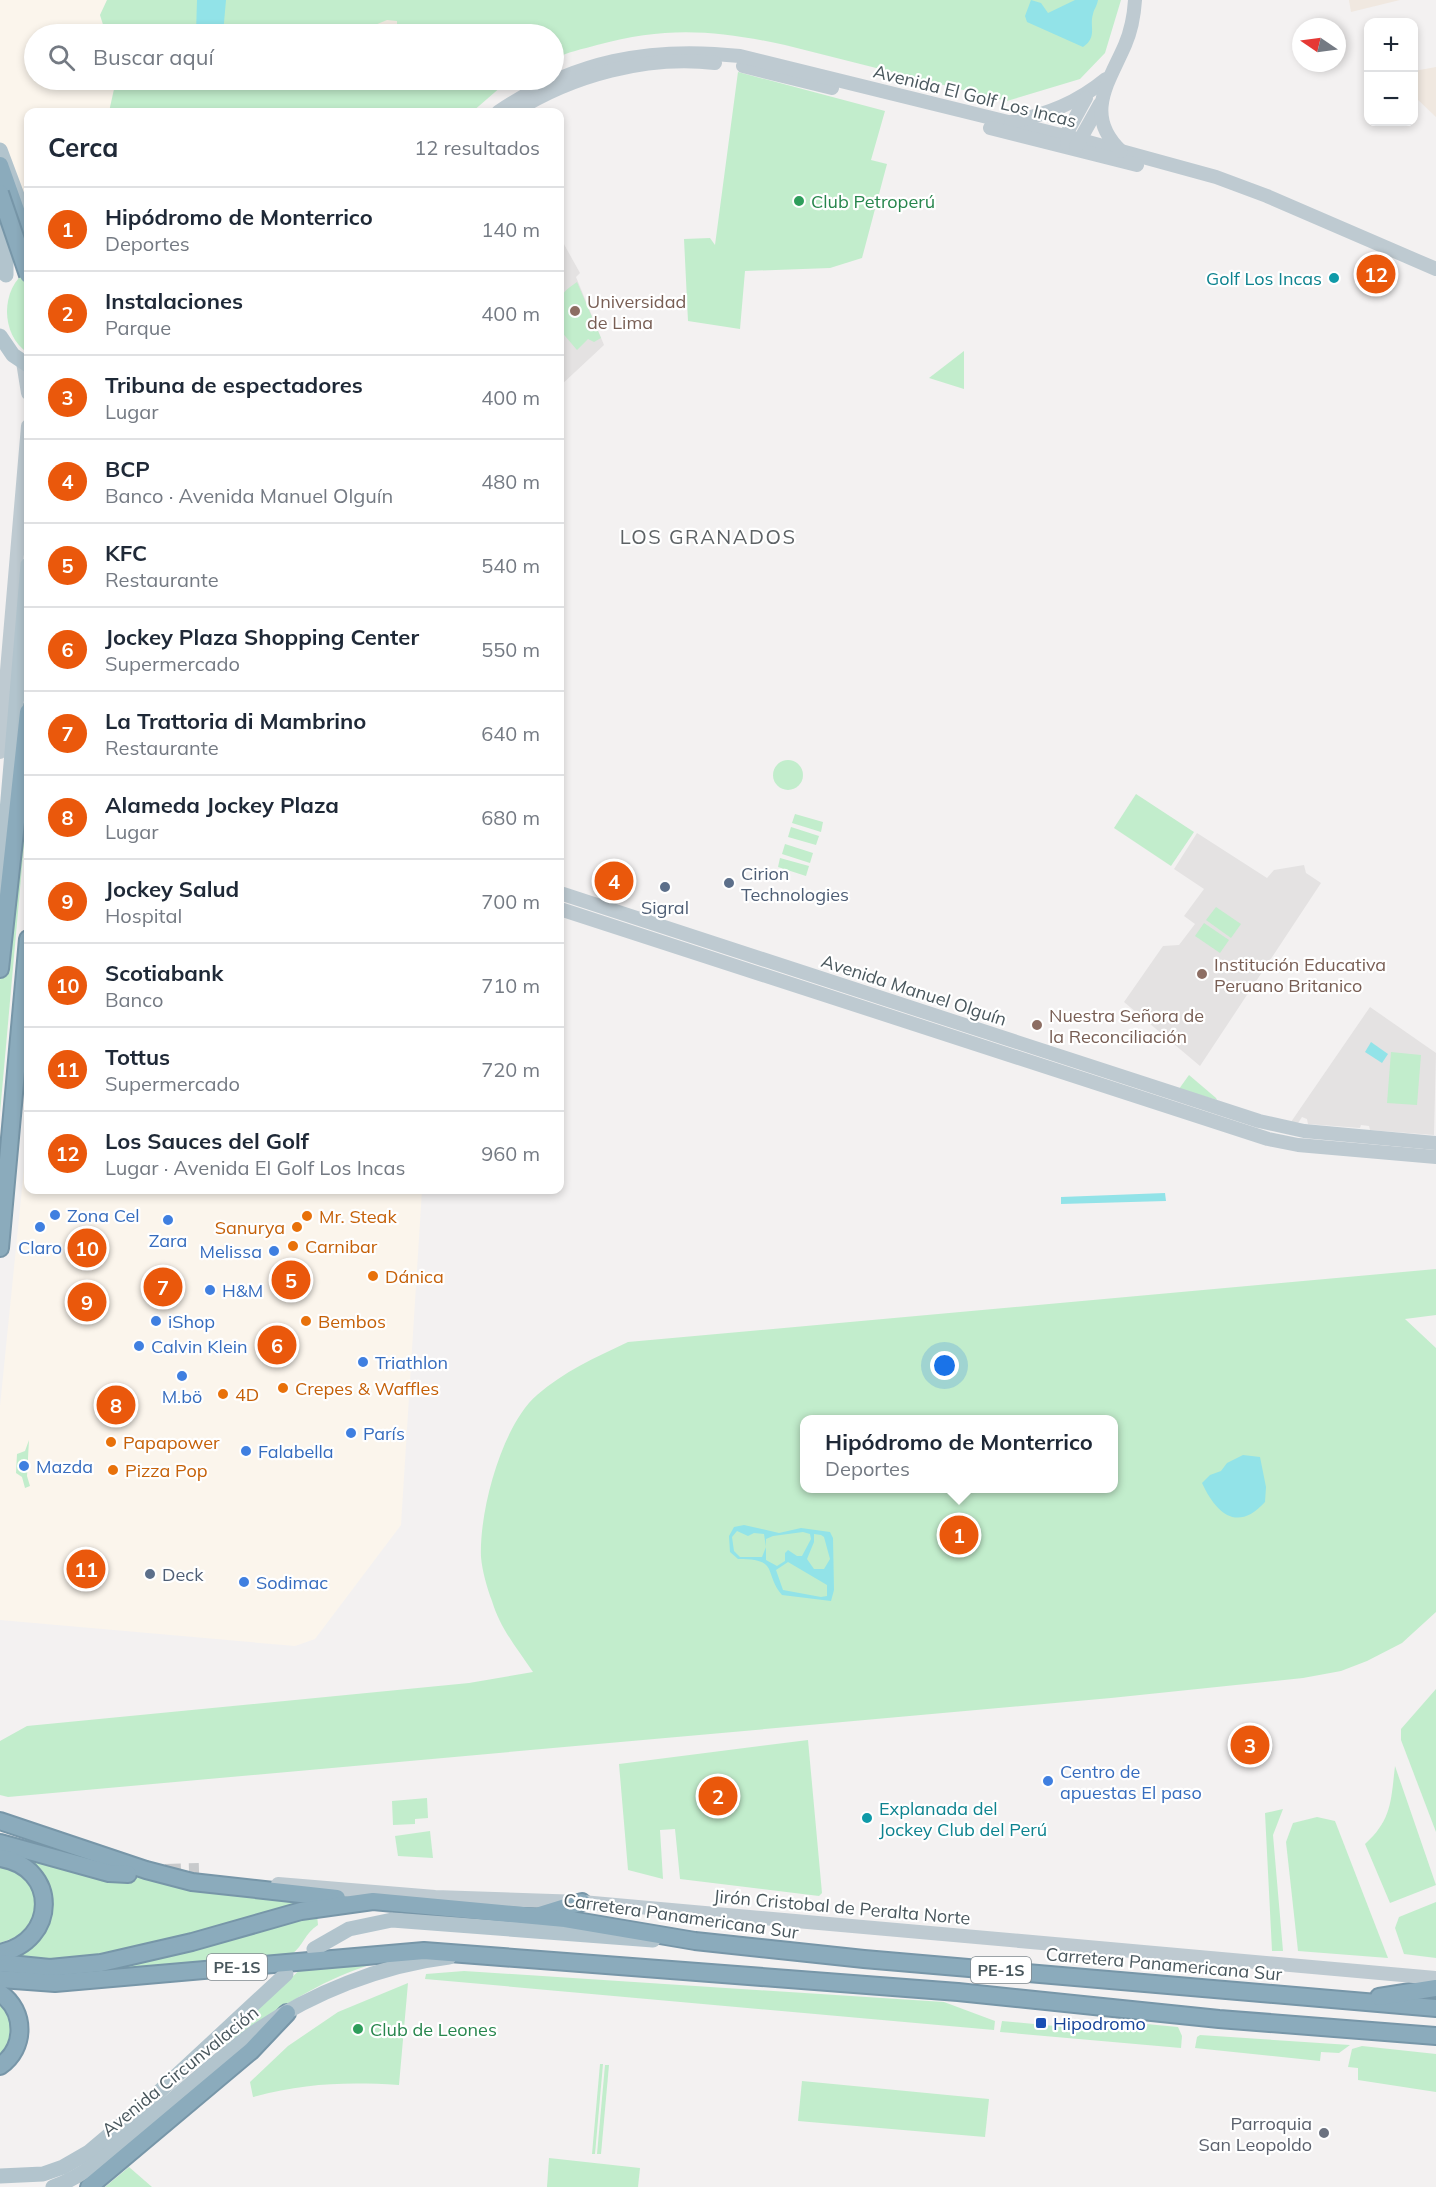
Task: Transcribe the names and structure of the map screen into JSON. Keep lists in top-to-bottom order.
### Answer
{
  "streets": {
    "highway": ["Carretera Panamericana Sur", "PE-1S"],
    "main road": ["Avenida Circunvalación"],
    "street": ["Avenida El Golf Los Incas", "Avenida Manuel Olguín", "Jirón Cristobal de Peralta Norte"]
  },
  "crossings": [
    ["PE-1S", "Avenida Circunvalación"]
  ],
  "districts": ["LOS GRANADOS"],
  "places": {
    "other": [
      "Club Petroperú",
      "Golf Los Incas",
      "Universidad de Lima",
      "Cirion Technologies",
      "Sigral",
      "Institución Educativa Peruano Britanico",
      "Nuestra Señora de la Reconciliación",
      "Zona Cel",
      "Mr. Steak",
      "Zara",
      "Claro",
      "Sanurya",
      "Carnibar",
      "Melissa",
      "Dánica",
      "H&M",
      "iShop",
      "Bembos",
      "Calvin Klein",
      "Triathlon",
      "M.bö",
      "Crepes & Waffles",
      "4D",
      "París",
      "Papapower",
      "Falabella",
      "Mazda",
      "Pizza Pop",
      "Deck",
      "Sodimac",
      "Centro de apuestas El paso",
      "Explanada del Jockey Club del Perú",
      "Club de Leones",
      "Parroquia San Leopoldo"
    ],
    "transit": ["Hipodromo"]
  },
  "north": "left",
  "page": {
    "map_buttons": ["+", "−"],
    "search": "Buscar aquí",
    "heading": ["Cerca", "12 resultados"],
    "list": [
      {
        "mark": "1",
        "name": "Hipódromo de Monterrico",
        "note": "Deportes",
        "value": "140 m"
      },
      {
        "mark": "2",
        "name": "Instalaciones",
        "note": "Parque",
        "value": "400 m"
      },
      {
        "mark": "3",
        "name": "Tribuna de espectadores",
        "note": "Lugar",
        "value": "400 m"
      },
      {
        "mark": "4",
        "name": "BCP",
        "note": "Banco · Avenida Manuel Olguín",
        "value": "480 m"
      },
      {
        "mark": "5",
        "name": "KFC",
        "note": "Restaurante",
        "value": "540 m"
      },
      {
        "mark": "6",
        "name": "Jockey Plaza Shopping Center",
        "note": "Supermercado",
        "value": "550 m"
      },
      {
        "mark": "7",
        "name": "La Trattoria di Mambrino",
        "note": "Restaurante",
        "value": "640 m"
      },
      {
        "mark": "8",
        "name": "Alameda Jockey Plaza",
        "note": "Lugar",
        "value": "680 m"
      },
      {
        "mark": "9",
        "name": "Jockey Salud",
        "note": "Hospital",
        "value": "700 m"
      },
      {
        "mark": "10",
        "name": "Scotiabank",
        "note": "Banco",
        "value": "710 m"
      },
      {
        "mark": "11",
        "name": "Tottus",
        "note": "Supermercado",
        "value": "720 m"
      },
      {
        "mark": "12",
        "name": "Los Sauces del Golf",
        "note": "Lugar · Avenida El Golf Los Incas",
        "value": "960 m"
      }
    ],
    "pins": [
      "12",
      "4",
      "10",
      "5",
      "7",
      "9",
      "6",
      "8",
      "1",
      "11",
      "3",
      "2"
    ],
    "popup": ["Hipódromo de Monterrico", "Deportes"]
  }
}
